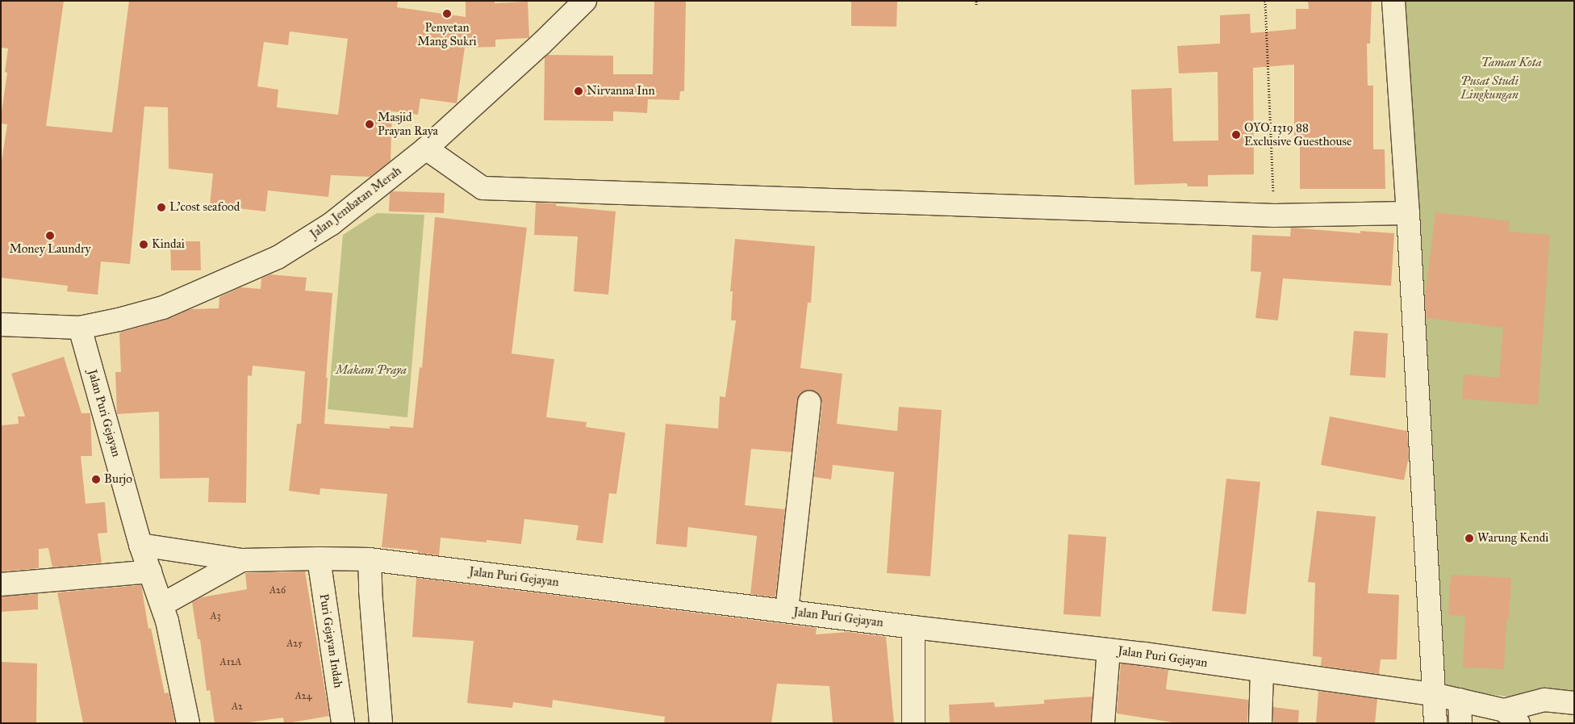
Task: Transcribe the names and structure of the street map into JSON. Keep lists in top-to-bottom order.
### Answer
{
  "streets": {
    "street": ["Jalan Jembatan Merah", "Jalan Puri Gejayan", "Puri Gejayan Indah"]
  },
  "crossings": [
    ["Jalan Jembatan Merah", "Jalan Puri Gejayan"],
    ["Jalan Puri Gejayan", "Puri Gejayan Indah"]
  ],
  "parks": ["Taman Kota", "Pusat Studi Lingkungan", "Makam Praya"],
  "places": [
    "Penyetan Mang Sukri",
    "Nirvanna Inn",
    "Masjid Prayan Raya",
    "OYO 1319 88 Exclusive Guesthouse",
    "L'cost seafood",
    "Money Laundry",
    "Kindai",
    "Burjo",
    "Warung Kendi"
  ],
  "house_numbers": [
    "A26",
    "A3",
    "A25",
    "A12A",
    "A24",
    "A2"
  ]
}
